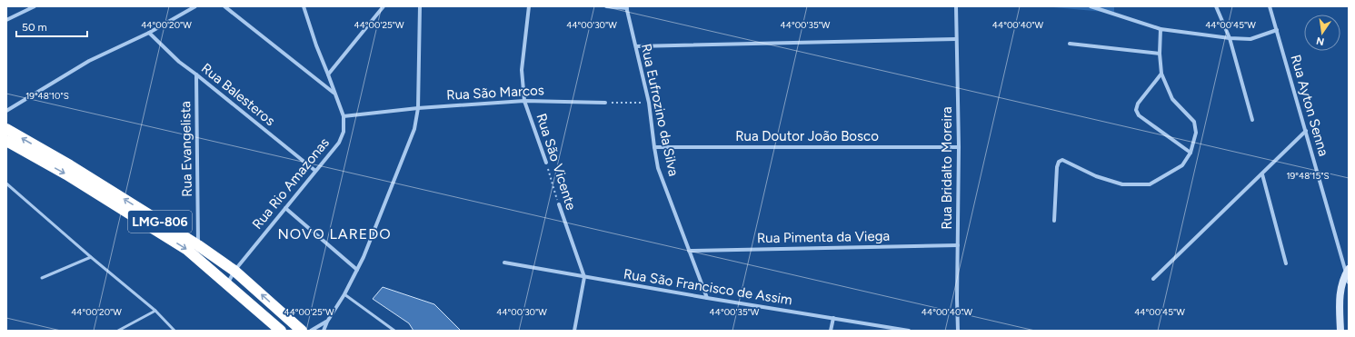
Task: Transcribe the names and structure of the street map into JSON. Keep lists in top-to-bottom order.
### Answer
{
  "streets": {
    "highway": ["LMG-806"],
    "street": [
      "Rua São Marcos",
      "Rua Balesteros",
      "Rua Ayton Senna",
      "Rua Eufrozino da Silva",
      "Rua Doutor João Bosco",
      "Rua Evangelista",
      "Rua São Vicente",
      "Rua Bridalto Moreira",
      "Rua Rio Amazonas",
      "Rua Pimenta da Viega",
      "Rua São Francisco de Assim"
    ]
  },
  "crossings": [
    ["Rua São Marcos", "Rua São Vicente"],
    ["Rua São Marcos", "Rua Rio Amazonas"],
    ["Rua Balesteros", "Rua Evangelista"],
    ["Rua Balesteros", "Rua Rio Amazonas"],
    ["Rua Eufrozino da Silva", "Rua Doutor João Bosco"],
    ["Rua Eufrozino da Silva", "Rua Pimenta da Viega"],
    ["Rua Eufrozino da Silva", "Rua São Francisco de Assim"],
    ["Rua Doutor João Bosco", "Rua Bridalto Moreira"],
    ["Rua Evangelista", "LMG-806"],
    ["Rua São Vicente", "Rua São Francisco de Assim"],
    ["Rua Bridalto Moreira", "Rua Pimenta da Viega"],
    ["Rua Rio Amazonas", "LMG-806"]
  ],
  "districts": ["NOVO LAREDO"],
  "scale_bar": "50 m",
  "north": "bottom",
  "coordinates": [
    "44°00'20\"W",
    "44°00'25\"W",
    "44°00'30\"W",
    "44°00'35\"W",
    "44°00'40\"W",
    "44°00'45\"W",
    "19°48'10\"S",
    "19°48'15\"S"
  ]
}
